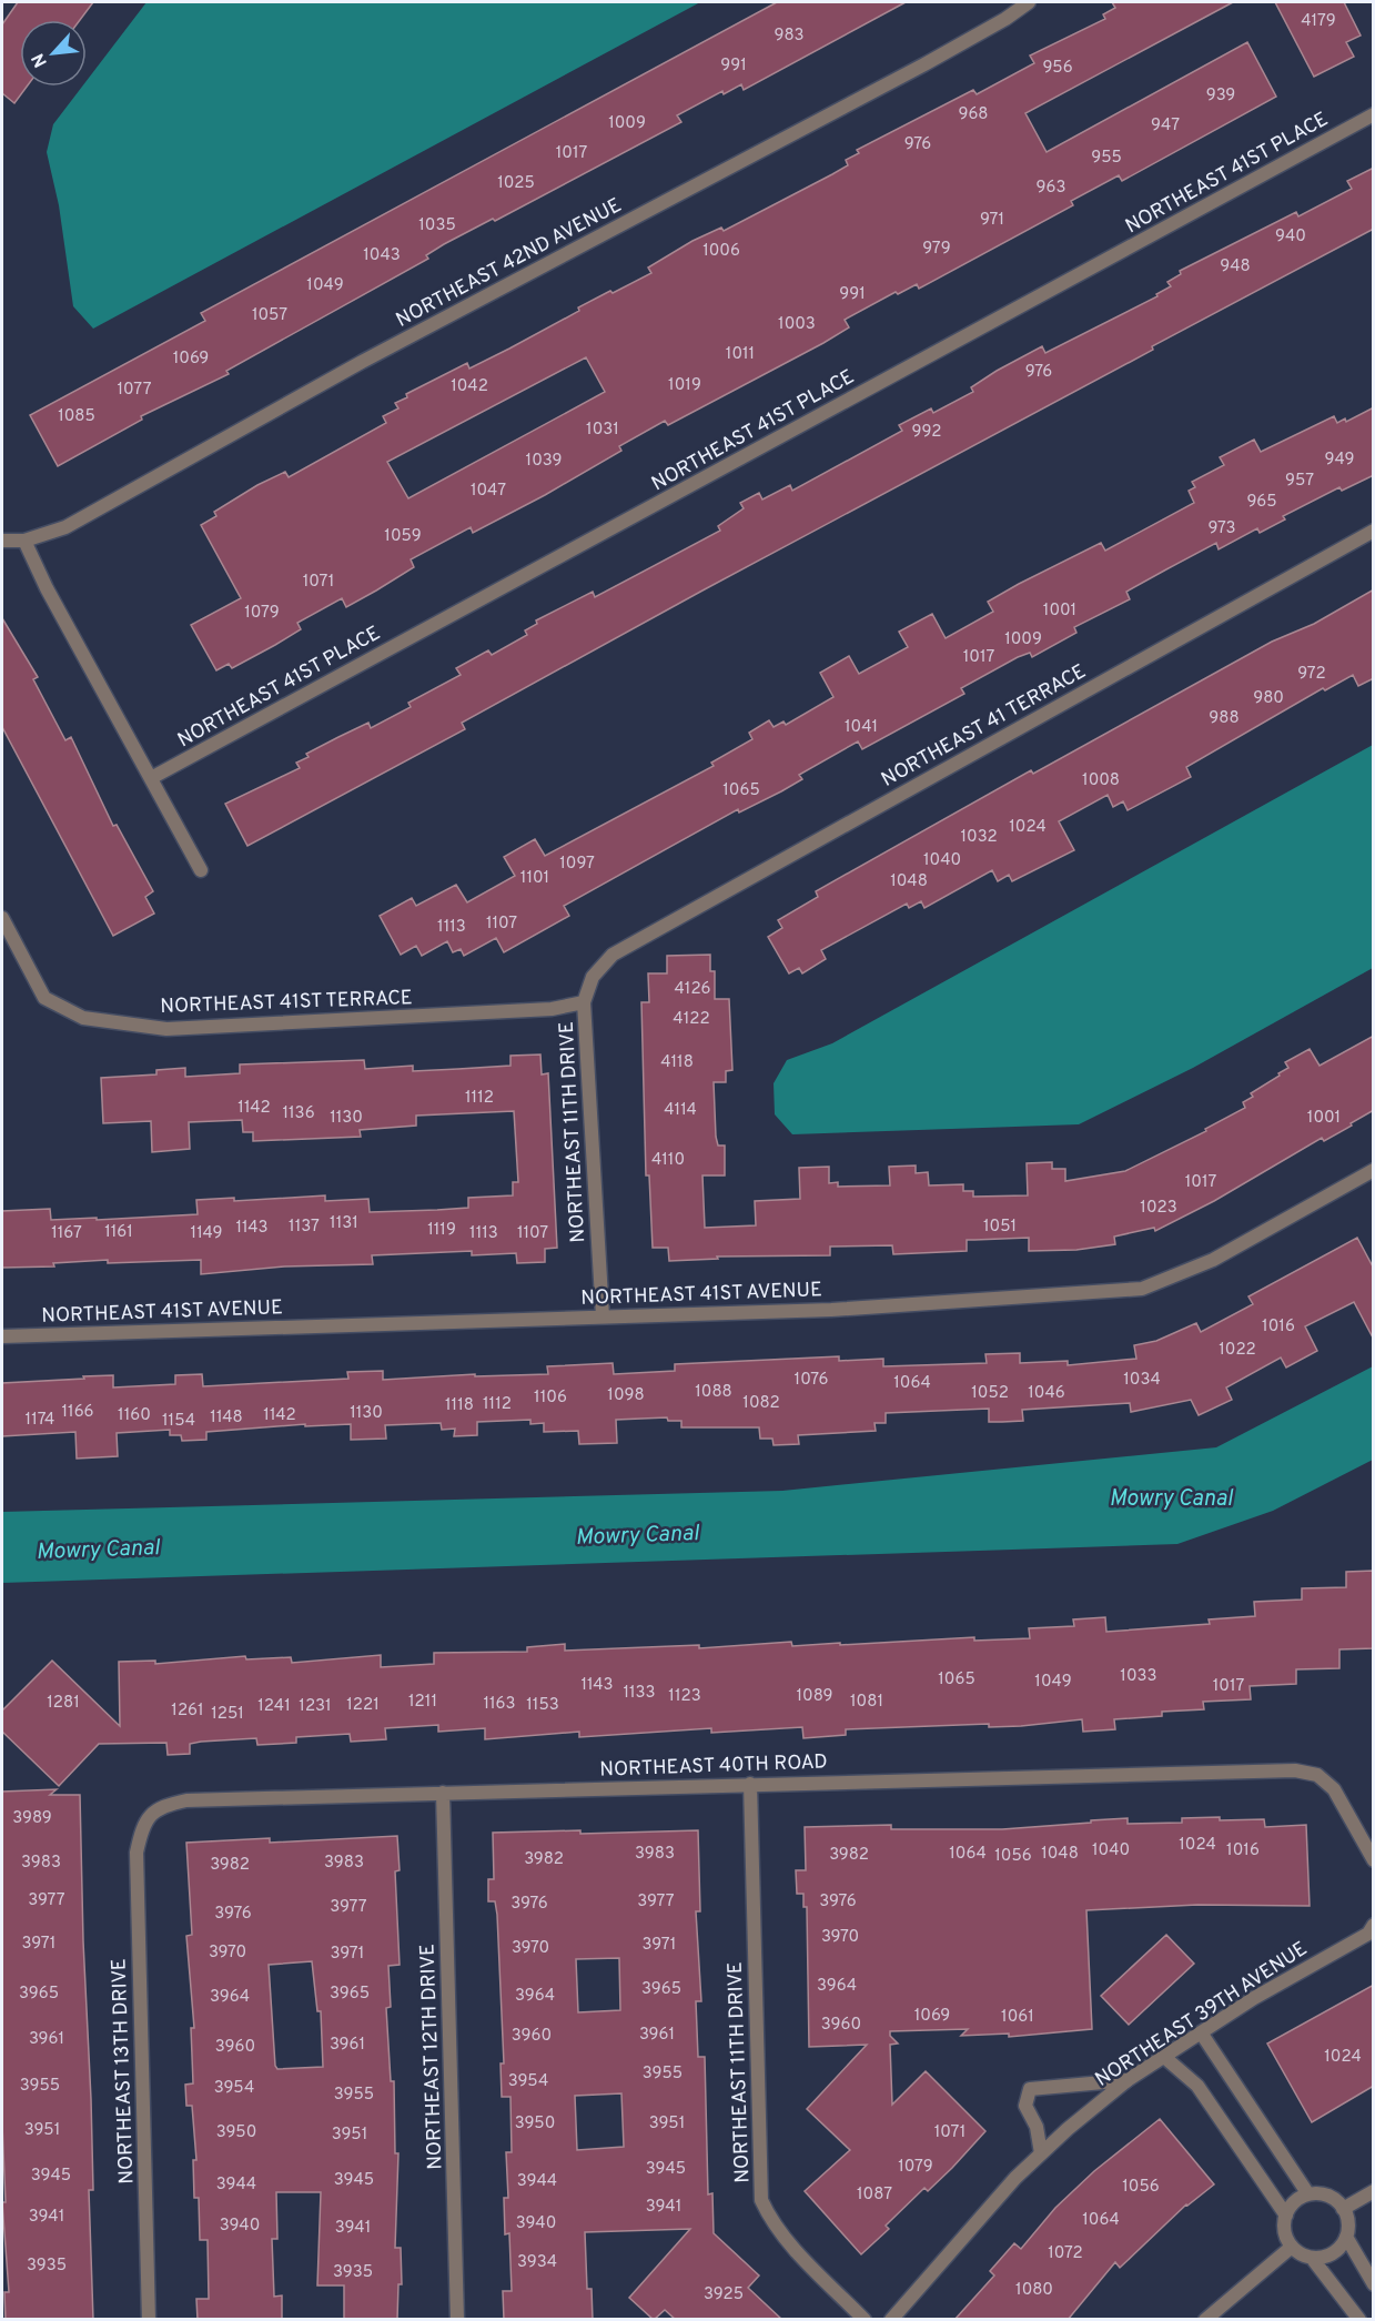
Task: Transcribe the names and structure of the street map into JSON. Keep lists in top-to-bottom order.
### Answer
{
  "streets": {
    "street": [
      "NORTHEAST 41ST PLACE",
      "NORTHEAST 42ND AVENUE",
      "NORTHEAST 41 TERRACE",
      "NORTHEAST 41ST TERRACE",
      "NORTHEAST 11TH DRIVE",
      "NORTHEAST 41ST AVENUE",
      "NORTHEAST 40TH ROAD",
      "NORTHEAST 39TH AVENUE",
      "NORTHEAST 12TH DRIVE",
      "NORTHEAST 13TH DRIVE"
    ]
  },
  "crossings": [
    ["NORTHEAST 41 TERRACE", "NORTHEAST 11TH DRIVE"],
    ["NORTHEAST 41ST TERRACE", "NORTHEAST 11TH DRIVE"],
    ["NORTHEAST 11TH DRIVE", "NORTHEAST 41ST AVENUE"],
    ["NORTHEAST 11TH DRIVE", "NORTHEAST 40TH ROAD"],
    ["NORTHEAST 40TH ROAD", "NORTHEAST 12TH DRIVE"],
    ["NORTHEAST 40TH ROAD", "NORTHEAST 13TH DRIVE"]
  ],
  "water": ["Mowry Canal"],
  "house_numbers": [
    "4179",
    "983",
    "991",
    "956",
    "939",
    "968",
    "1009",
    "947",
    "976",
    "1017",
    "955",
    "1025",
    "963",
    "971",
    "1035",
    "940",
    "979",
    "1006",
    "1043",
    "948",
    "1049",
    "991",
    "1057",
    "1003",
    "1011",
    "1069",
    "976",
    "1019",
    "1042",
    "1077",
    "1085",
    "1031",
    "992",
    "949",
    "1039",
    "957",
    "1047",
    "965",
    "973",
    "1059",
    "1071",
    "1001",
    "1079",
    "1009",
    "1017",
    "972",
    "980",
    "988",
    "1041",
    "1008",
    "1065",
    "1024",
    "1032",
    "1040",
    "1097",
    "1101",
    "1048",
    "1107",
    "1113",
    "4126",
    "4122",
    "4118",
    "1112",
    "1142",
    "4114",
    "1136",
    "1130",
    "1001",
    "4110",
    "1017",
    "1023",
    "1131",
    "1137",
    "1051",
    "1143",
    "1119",
    "1161",
    "1167",
    "1149",
    "1113",
    "1107",
    "1016",
    "1022",
    "1076",
    "1034",
    "1064",
    "1088",
    "1052",
    "1046",
    "1098",
    "1106",
    "1082",
    "1112",
    "1118",
    "1166",
    "1130",
    "1160",
    "1142",
    "1148",
    "1174",
    "1154",
    "1033",
    "1065",
    "1049",
    "1143",
    "1017",
    "1133",
    "1123",
    "1089",
    "1211",
    "1081",
    "1281",
    "1163",
    "1221",
    "1153",
    "1241",
    "1231",
    "1261",
    "1251",
    "3989",
    "1024",
    "1040",
    "1016",
    "3983",
    "1064",
    "1048",
    "3982",
    "1056",
    "3982",
    "3983",
    "3983",
    "3982",
    "3977",
    "3977",
    "3976",
    "3976",
    "3977",
    "3976",
    "3970",
    "3971",
    "3971",
    "3970",
    "3970",
    "3971",
    "3964",
    "3965",
    "3965",
    "3965",
    "3964",
    "3964",
    "1069",
    "1061",
    "3960",
    "3961",
    "3960",
    "3961",
    "3961",
    "3960",
    "1024",
    "3955",
    "3954",
    "3955",
    "3954",
    "3955",
    "3950",
    "3951",
    "3951",
    "3950",
    "1071",
    "3951",
    "1079",
    "3945",
    "3945",
    "3945",
    "3944",
    "3944",
    "1056",
    "1087",
    "3941",
    "3941",
    "1064",
    "3940",
    "3940",
    "3941",
    "1072",
    "3934",
    "3935",
    "3935",
    "1080",
    "3925"
  ],
  "north": "bottom left"
}
